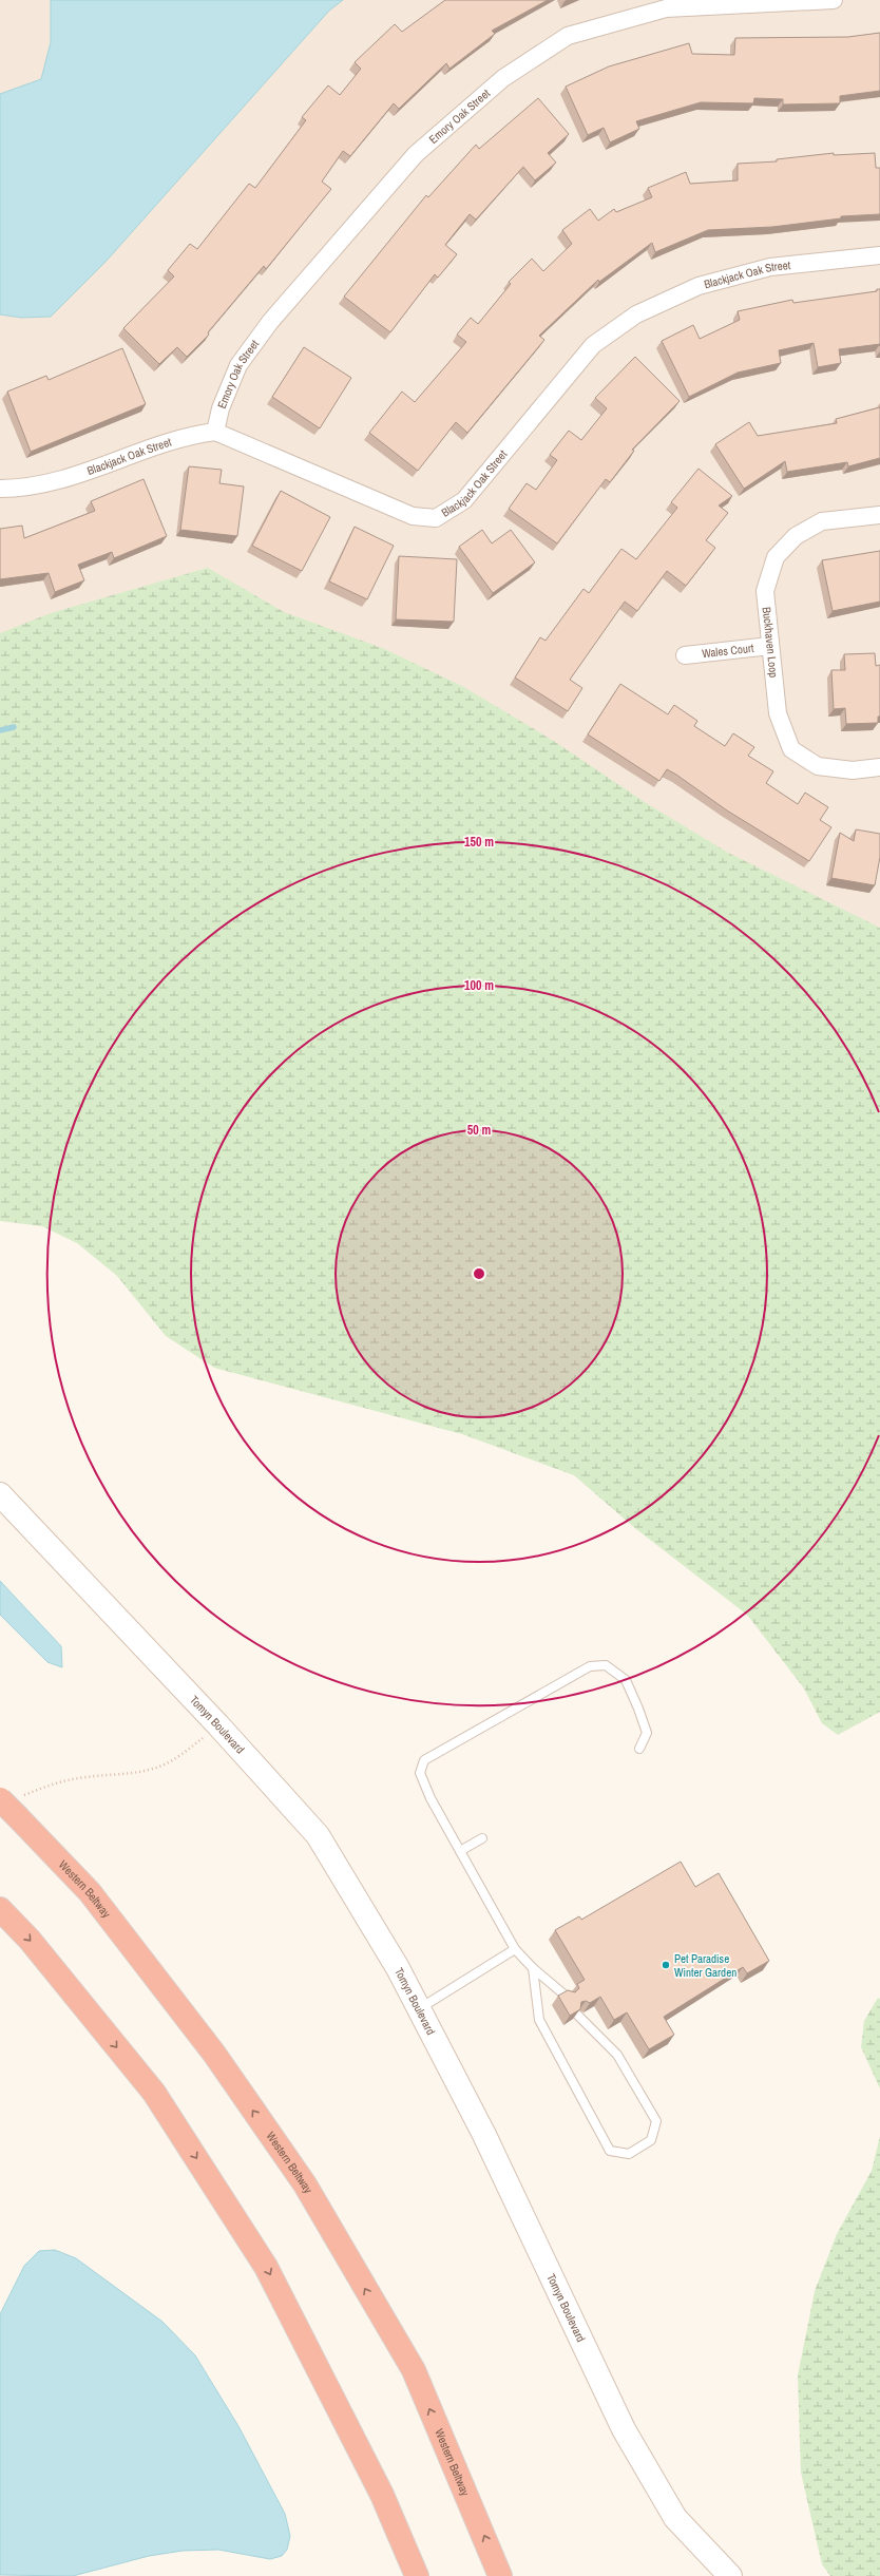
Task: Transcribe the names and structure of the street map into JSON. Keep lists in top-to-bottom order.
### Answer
{
  "streets": {
    "highway": ["Western Beltway"],
    "street": [
      "Emory Oak Street",
      "Blackjack Oak Street",
      "Buckhaven Loop",
      "Wales Court",
      "Tomyn Boulevard"
    ]
  },
  "crossings": [
    ["Emory Oak Street", "Blackjack Oak Street"],
    ["Buckhaven Loop", "Wales Court"]
  ],
  "places": ["Pet Paradise Winter Garden"],
  "rings": ["150 m", "100 m", "50 m"]
}
